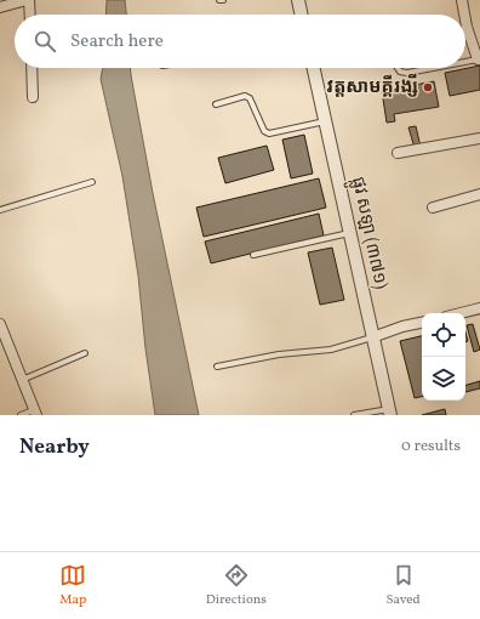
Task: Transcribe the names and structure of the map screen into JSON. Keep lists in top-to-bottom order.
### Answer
{
  "streets": {
    "street": ["ផ្លូវ សឡា (៣៧១)"]
  },
  "places": ["វត្តសាមគ្គីរង្សី"],
  "page": {
    "search": "Search here",
    "heading": ["Nearby", "0 results"],
    "nav": ["Map", "Directions", "Saved"]
  }
}
